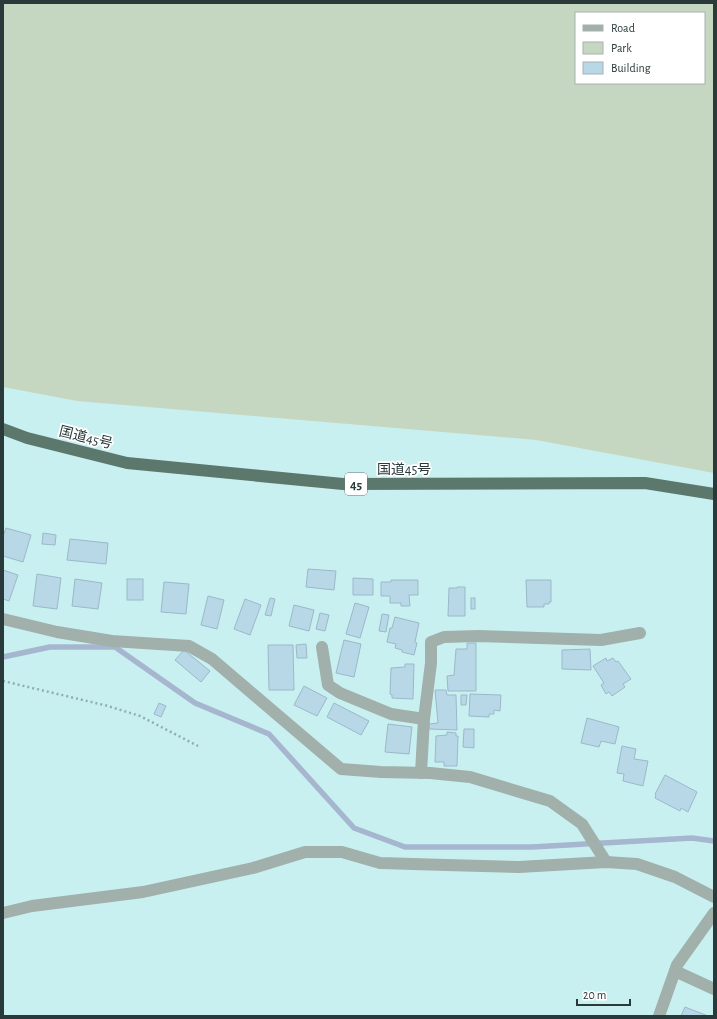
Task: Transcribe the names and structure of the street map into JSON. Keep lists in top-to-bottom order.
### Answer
{
  "streets": {
    "highway": ["国道45号", "45"]
  },
  "legend": ["Road", "Park", "Building"],
  "scale_bar": "20 m"
}
